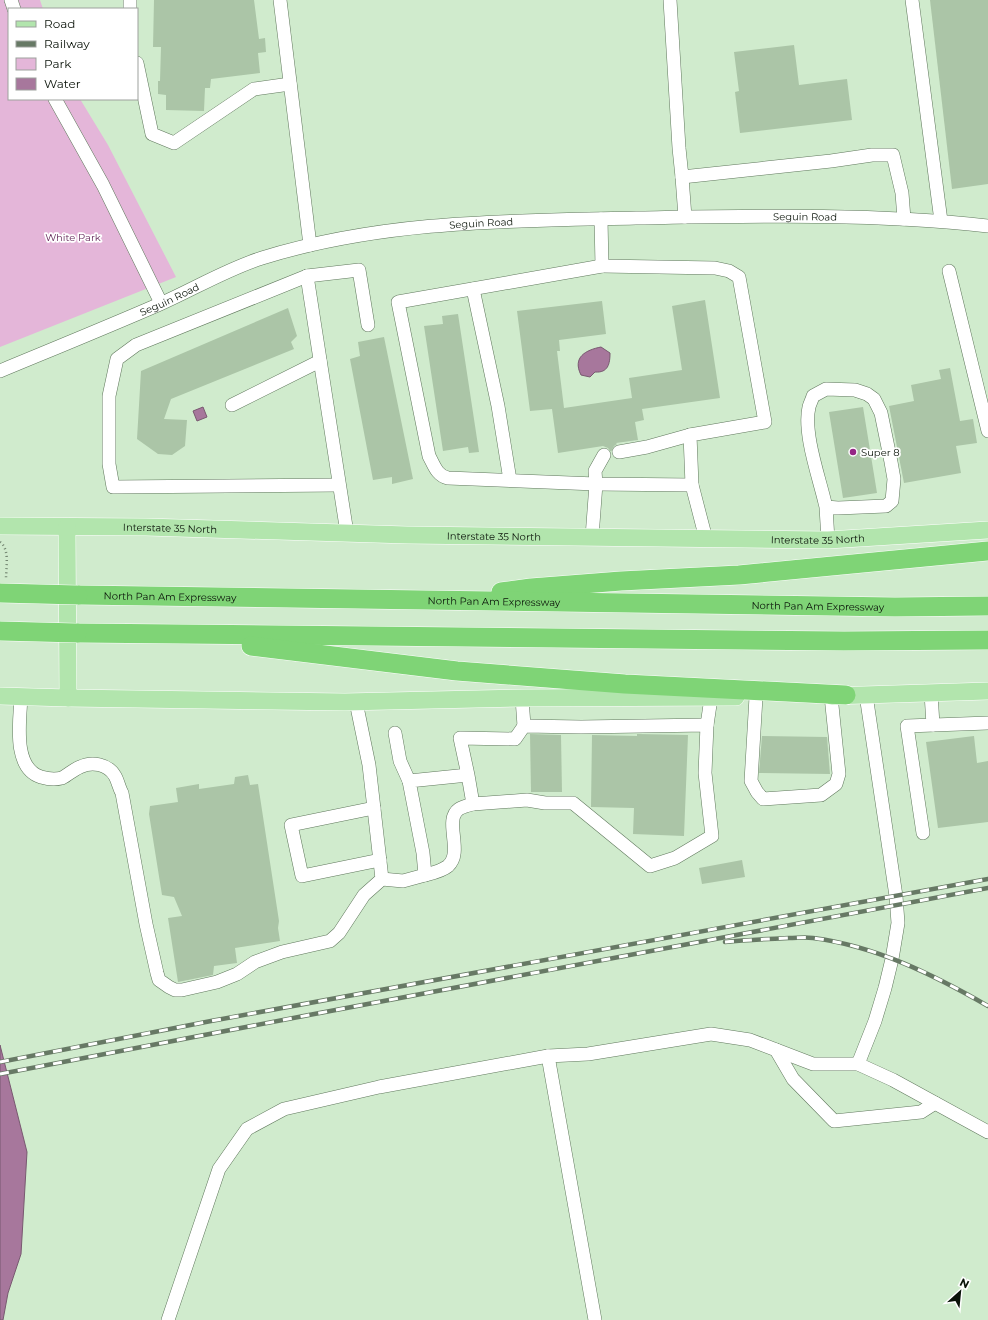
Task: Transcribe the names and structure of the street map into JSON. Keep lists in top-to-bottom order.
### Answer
{
  "streets": {
    "highway": ["North Pan Am Expressway"],
    "main road": ["Interstate 35 North"],
    "street": ["Seguin Road"]
  },
  "parks": ["White Park"],
  "places": ["Super 8"],
  "legend": [
    "Road",
    "Railway",
    "Park",
    "Water"
  ],
  "north": "top right"
}
